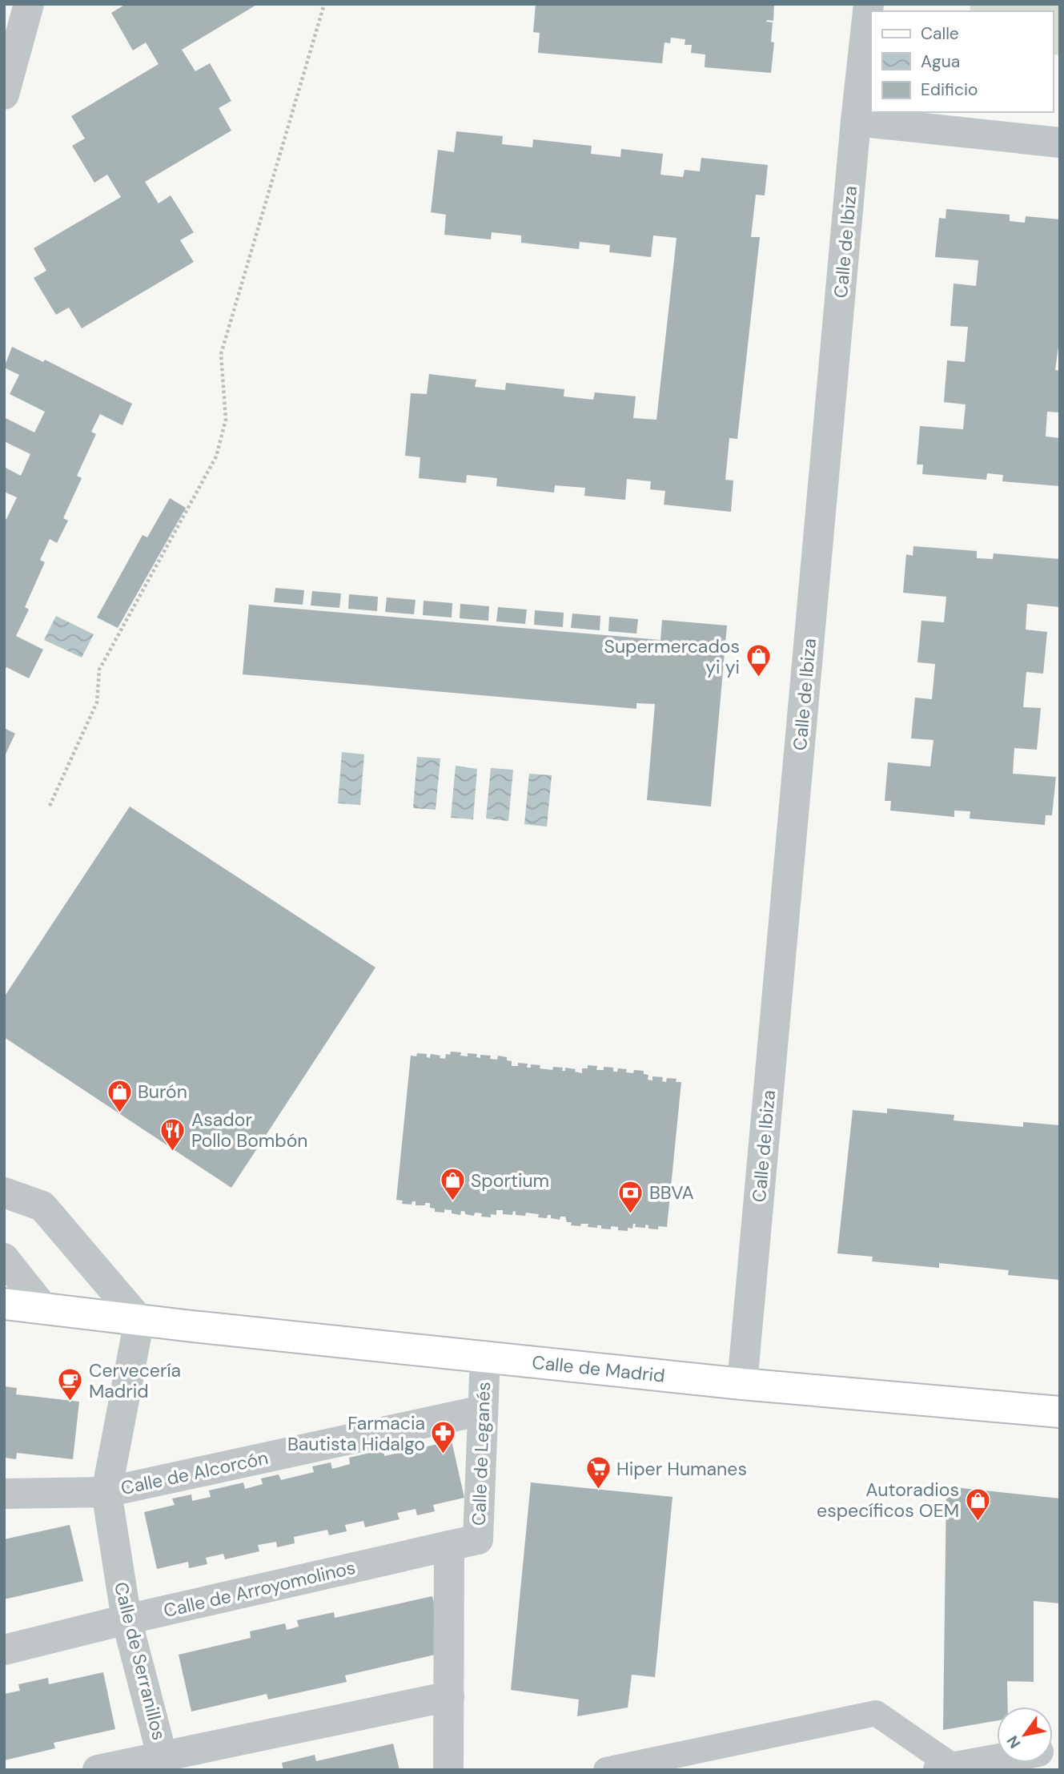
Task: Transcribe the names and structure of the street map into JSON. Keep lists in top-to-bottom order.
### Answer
{
  "streets": {
    "main road": ["Calle de Madrid"],
    "street": [
      "Calle de Ibiza",
      "Calle de Leganés",
      "Calle de Alcorcón",
      "Calle de Arroyomolinos",
      "Calle de Serranillos"
    ]
  },
  "crossings": [
    ["Calle de Ibiza", "Calle de Madrid"],
    ["Calle de Madrid", "Calle de Leganés"],
    ["Calle de Madrid", "Calle de Serranillos"],
    ["Calle de Leganés", "Calle de Alcorcón"],
    ["Calle de Leganés", "Calle de Arroyomolinos"],
    ["Calle de Alcorcón", "Calle de Serranillos"],
    ["Calle de Arroyomolinos", "Calle de Serranillos"]
  ],
  "places": {
    "shop": [
      "Supermercados yi yi",
      "Burón",
      "Sportium",
      "Autoradios específicos OEM"
    ],
    "restaurant": ["Asador Pollo Bombón"],
    "bank": ["BBVA"],
    "cafe": ["Cervecería Madrid"],
    "pharmacy": ["Farmacia Bautista Hidalgo"],
    "supermarket": ["Hiper Humanes"]
  },
  "legend": ["Calle", "Agua", "Edificio"],
  "north": "bottom left"
}
